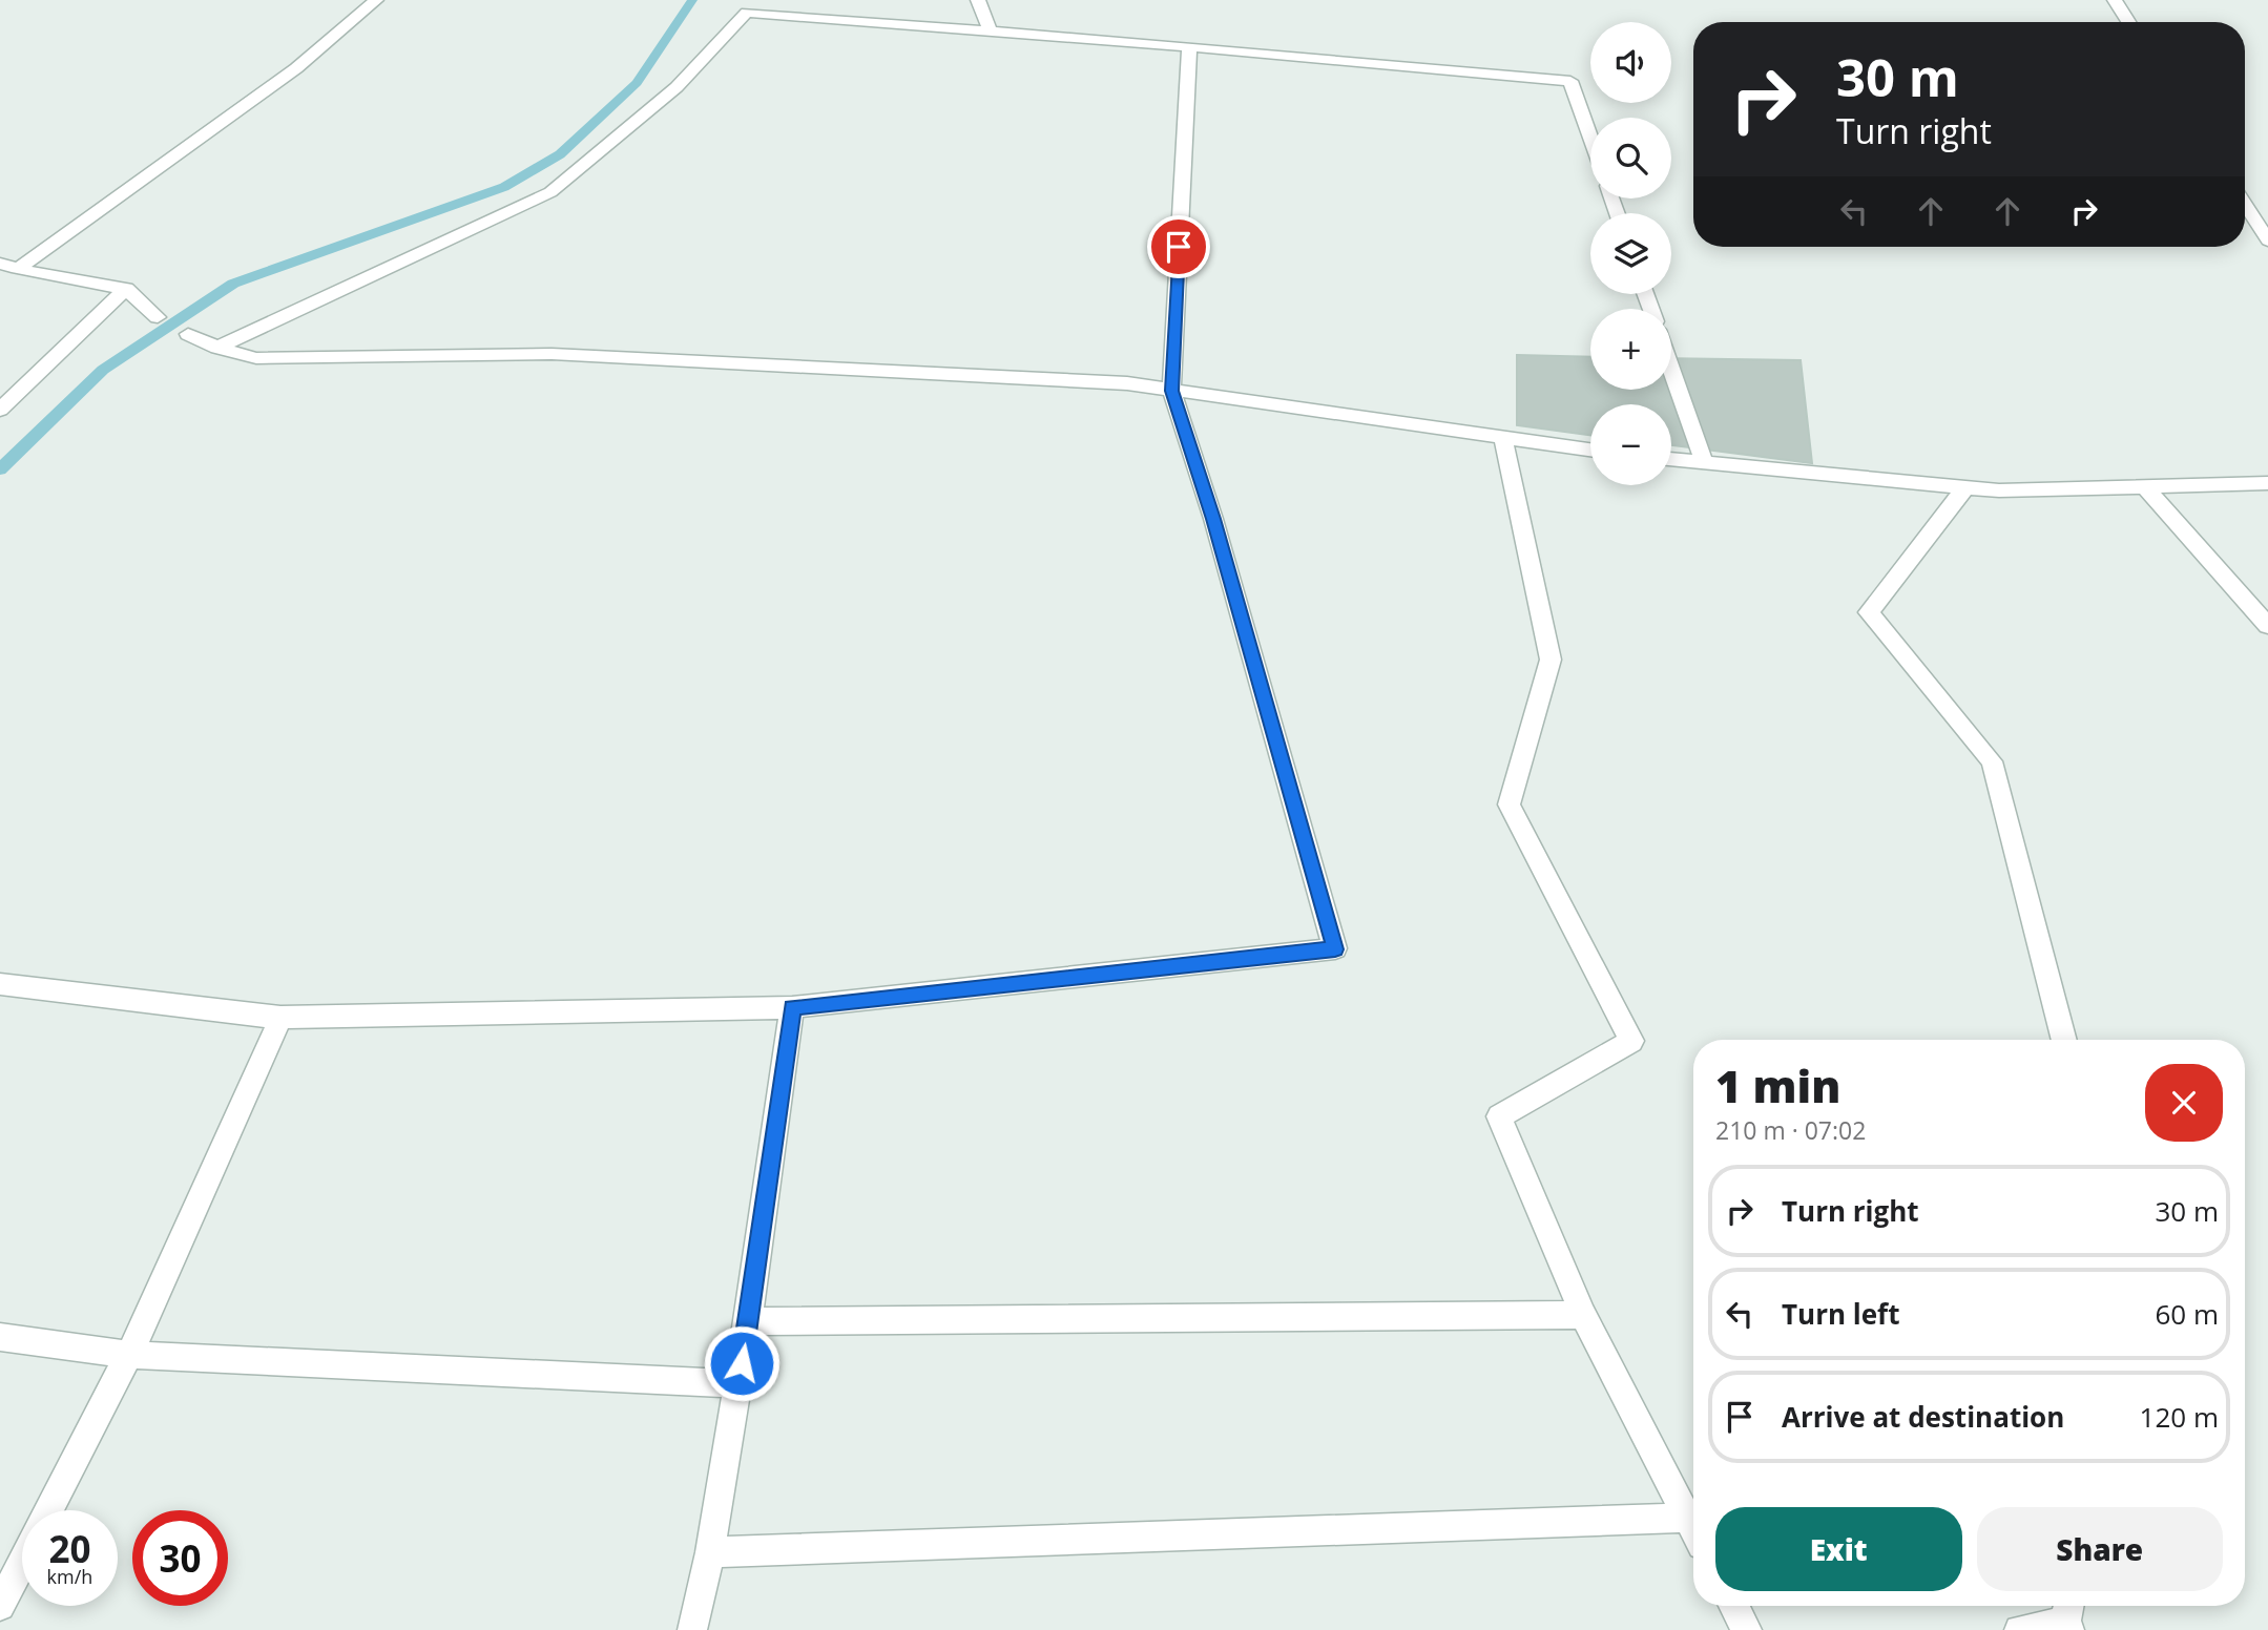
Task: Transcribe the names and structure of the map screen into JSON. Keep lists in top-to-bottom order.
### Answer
{
  "page": {
    "map_buttons": ["+", "−"],
    "turn": ["30 m", "Turn right"],
    "heading": ["1 min", "210 m · 07:02"],
    "list": [
      {
        "name": "Turn right",
        "value": "30 m"
      },
      {
        "name": "Turn left",
        "value": "60 m"
      },
      {
        "name": "Arrive at destination",
        "value": "120 m"
      }
    ],
    "buttons": ["Exit", "Share"],
    "speed": "20 km/h",
    "limit": "30"
  }
}
